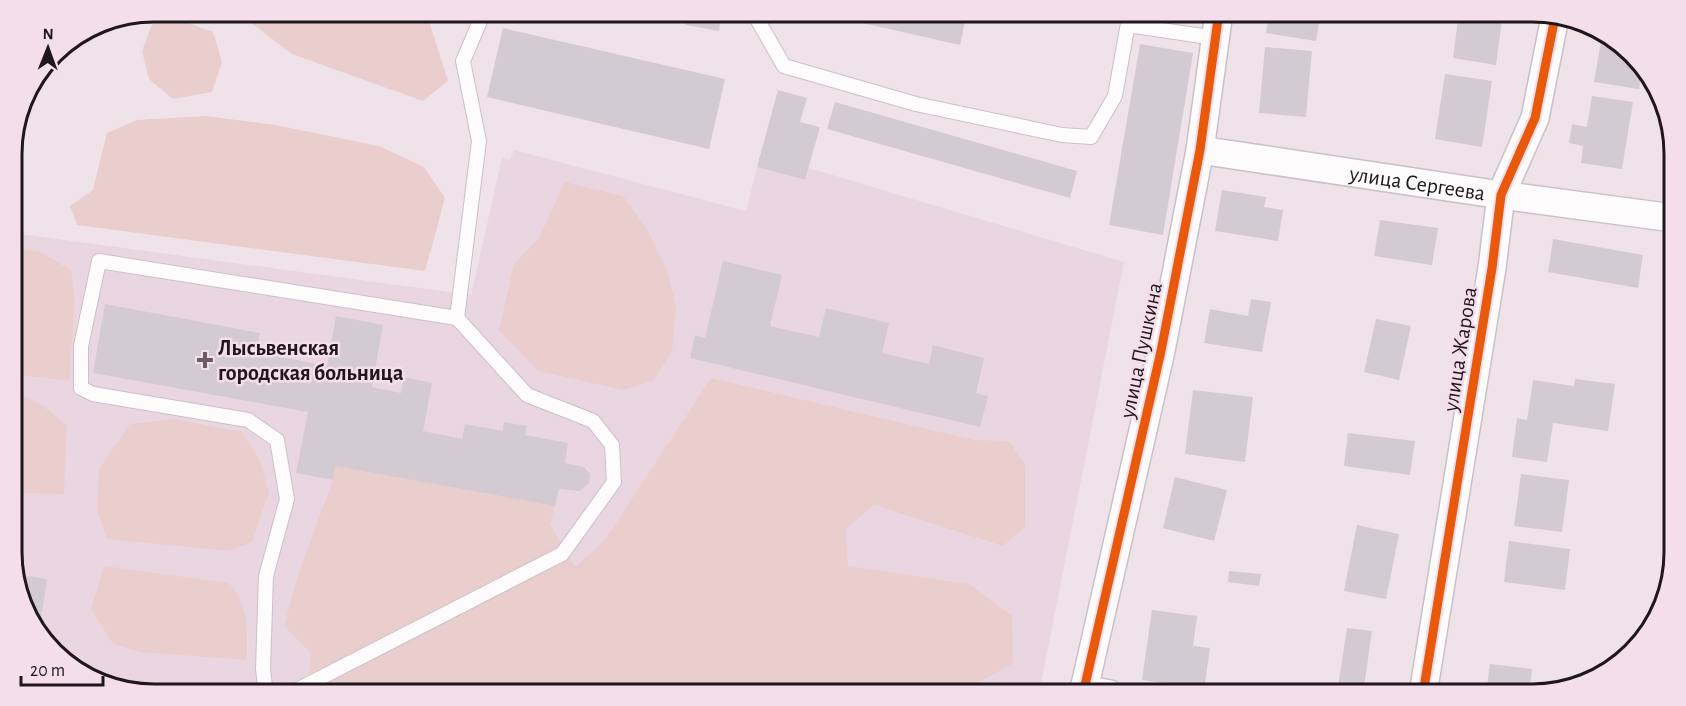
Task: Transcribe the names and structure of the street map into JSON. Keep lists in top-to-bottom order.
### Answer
{
  "streets": {
    "street": ["улица Сергеева", "улица Жарова", "улица Пушкина"]
  },
  "crossings": [
    ["улица Сергеева", "улица Жарова"],
    ["улица Сергеева", "улица Пушкина"]
  ],
  "places": {
    "health": ["Лысьвенская городская больница"]
  },
  "scale_bar": "20 m",
  "north": "top"
}
